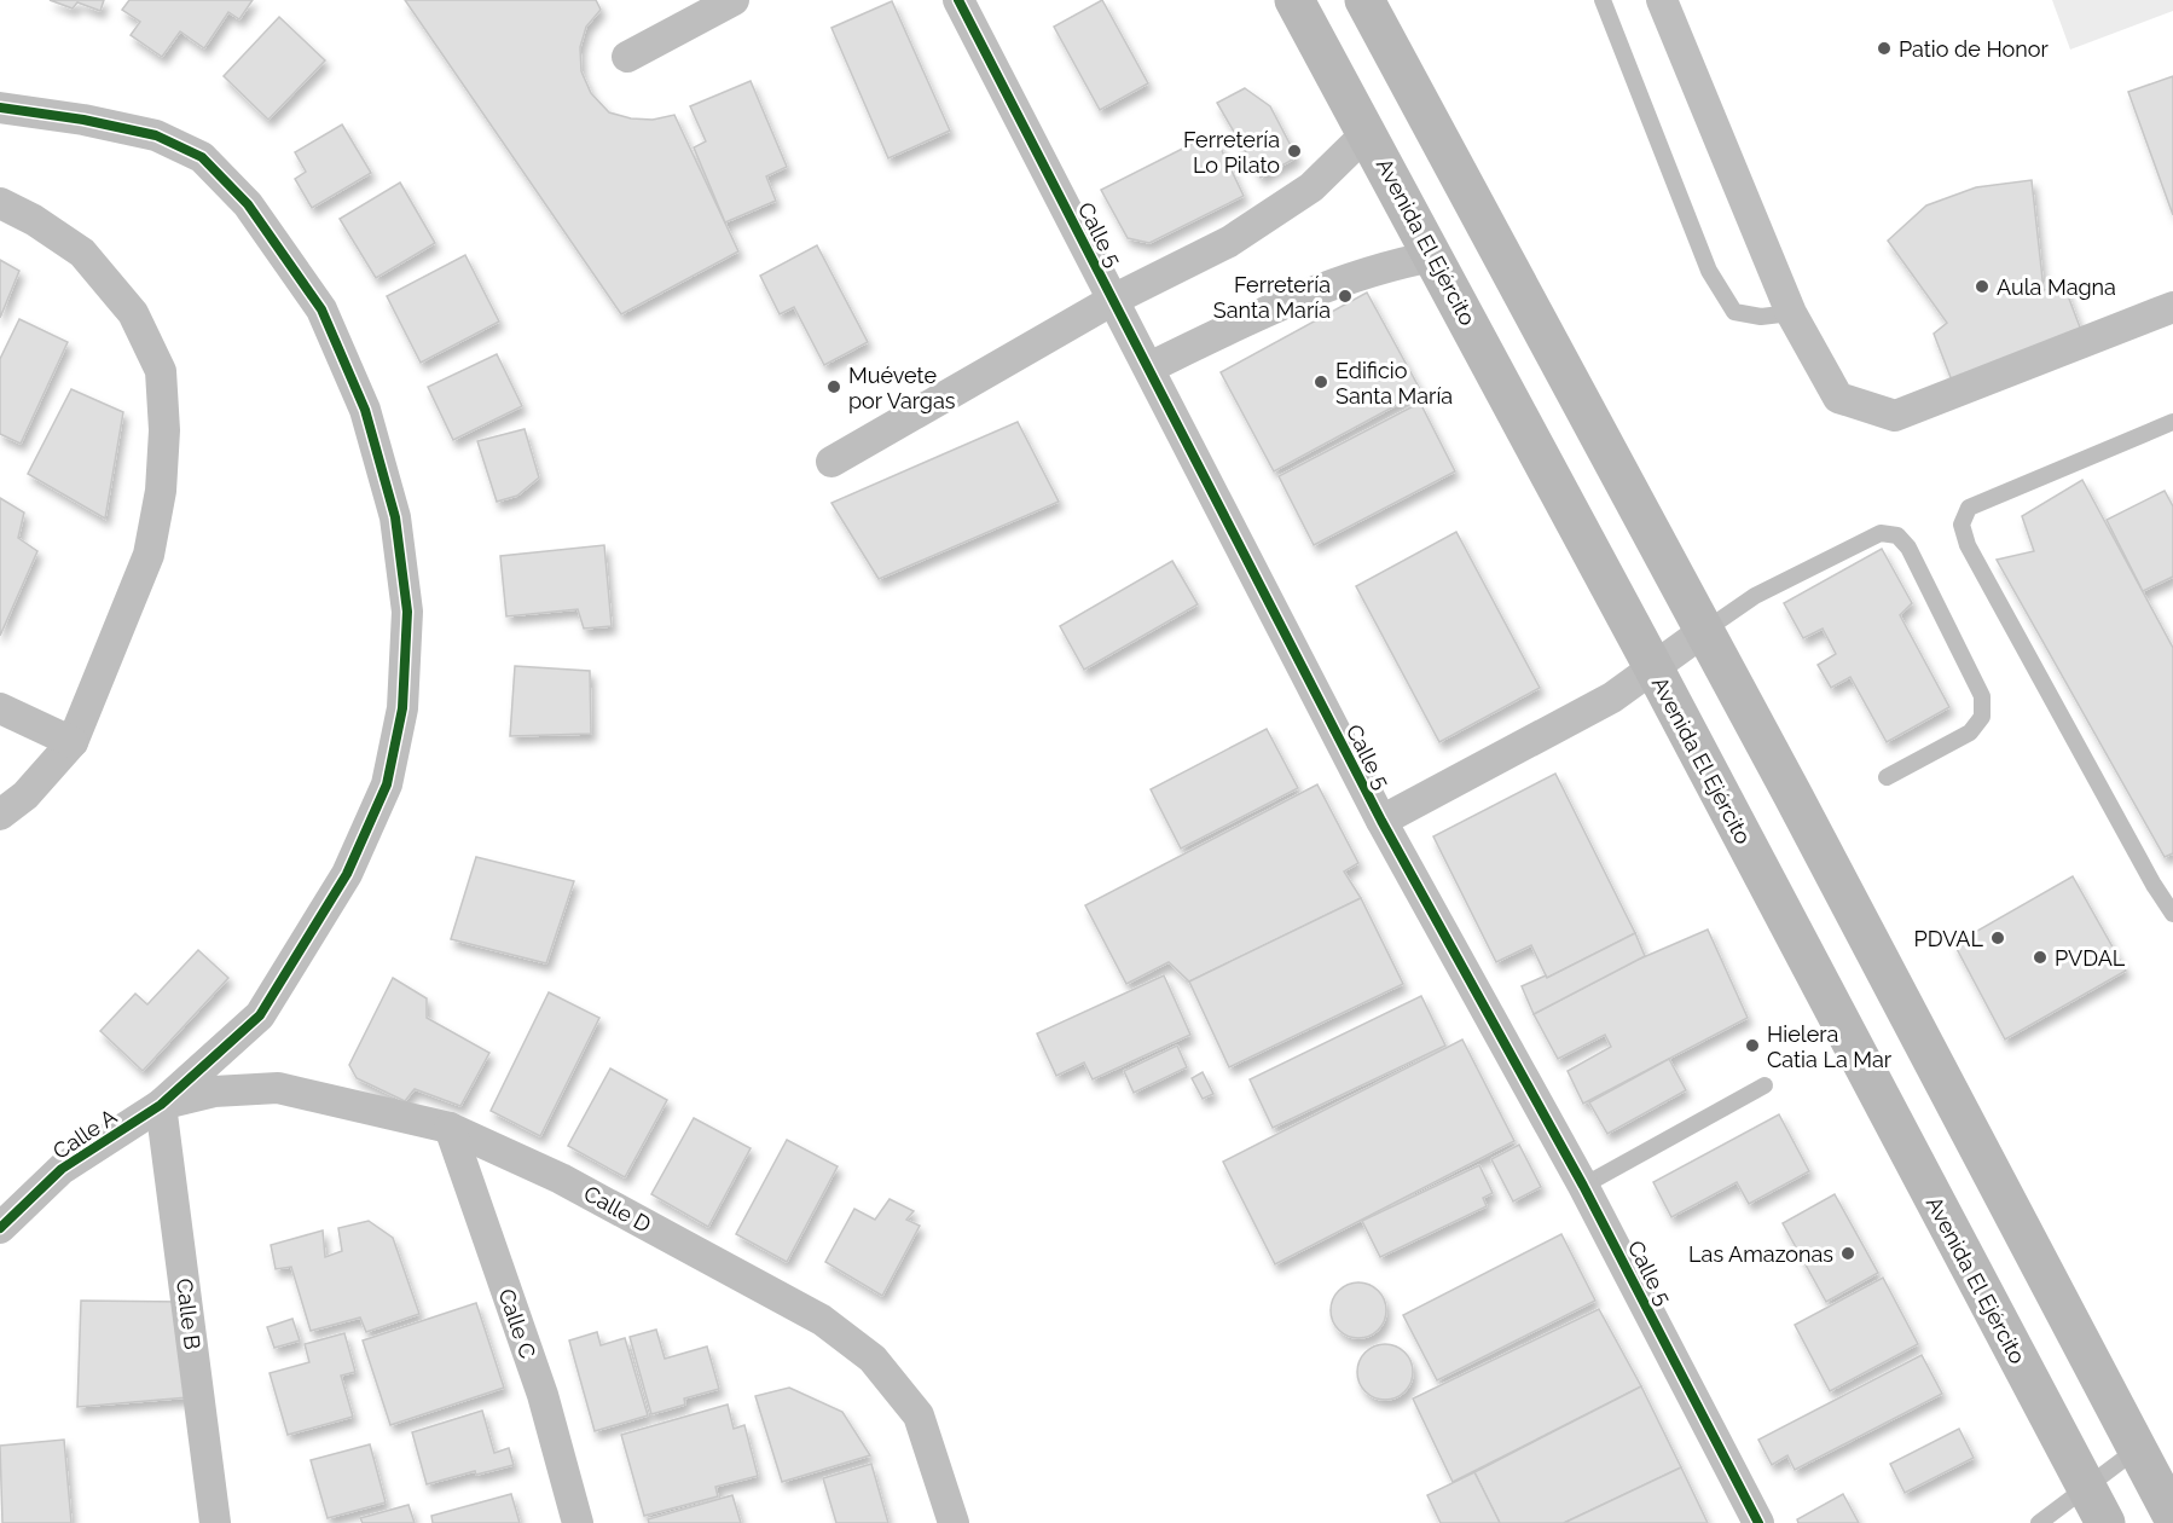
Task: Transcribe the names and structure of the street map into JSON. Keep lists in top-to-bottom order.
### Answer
{
  "streets": {
    "main road": ["Avenida El Ejército"],
    "street": [
      "Calle 5",
      "Calle A",
      "Calle D",
      "Calle B",
      "Calle C"
    ]
  },
  "crossings": [
    ["Calle A", "Calle D"],
    ["Calle A", "Calle B"],
    ["Calle D", "Calle B"],
    ["Calle D", "Calle C"]
  ],
  "places": [
    "Patio de Honor",
    "Ferretería Lo Pilato",
    "Aula Magna",
    "Ferretería Santa María",
    "Edificio Santa María",
    "Muévete por Vargas",
    "PDVAL",
    "PVDAL",
    "Hielera Catia La Mar",
    "Las Amazonas"
  ]
}
